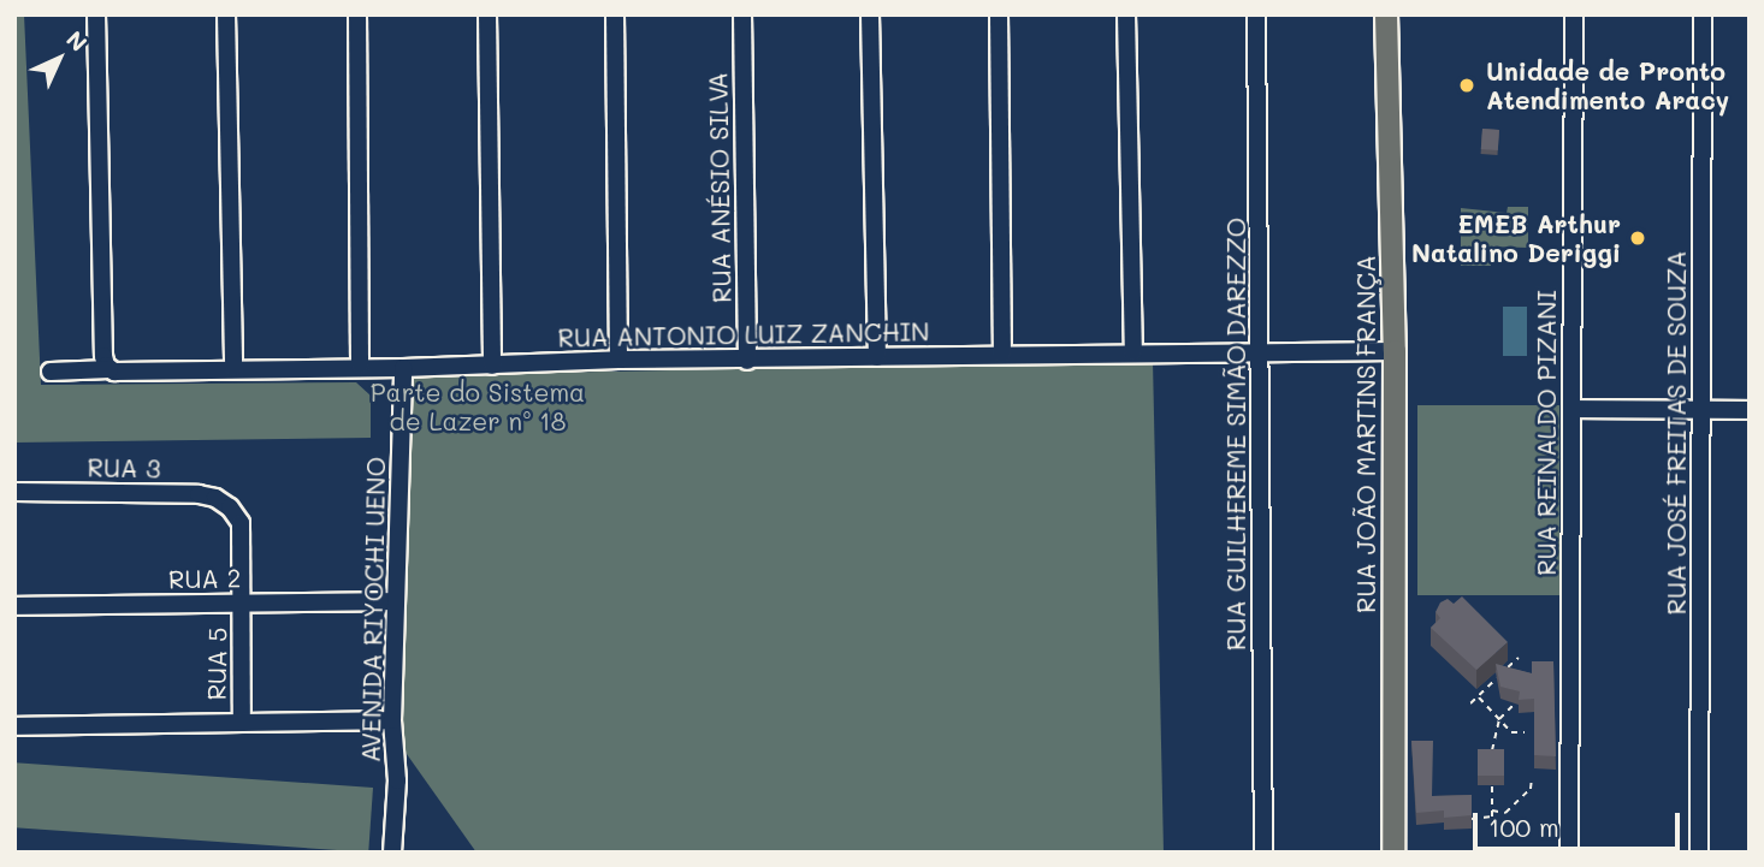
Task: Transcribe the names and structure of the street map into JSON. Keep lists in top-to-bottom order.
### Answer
{
  "streets": {
    "main road": ["RUA JOÃO MARTINS FRANÇA"],
    "street": [
      "RUA ANÉSIO SILVA",
      "RUA ANTONIO LUIZ ZANCHIN",
      "RUA REINALDO PIZANI",
      "RUA JOSÉ FREITAS DE SOUZA",
      "RUA GUILHEREME SIMÃO DAREZZO",
      "RUA 3",
      "RUA 2",
      "AVENIDA RIYOCHI UENO",
      "RUA 5"
    ]
  },
  "crossings": [
    ["RUA ANÉSIO SILVA", "RUA ANTONIO LUIZ ZANCHIN"],
    ["RUA ANTONIO LUIZ ZANCHIN", "RUA GUILHEREME SIMÃO DAREZZO"],
    ["RUA ANTONIO LUIZ ZANCHIN", "RUA JOÃO MARTINS FRANÇA"],
    ["RUA ANTONIO LUIZ ZANCHIN", "AVENIDA RIYOCHI UENO"],
    ["RUA 3", "RUA 5"],
    ["RUA 2", "AVENIDA RIYOCHI UENO"],
    ["RUA 2", "RUA 5"]
  ],
  "parks": ["Parte do Sistema de Lazer nº 18"],
  "places": ["Unidade de Pronto Atendimento Aracy", "EMEB Arthur Natalino Deriggi"],
  "scale_bar": "100 m",
  "north": "top right"
}
